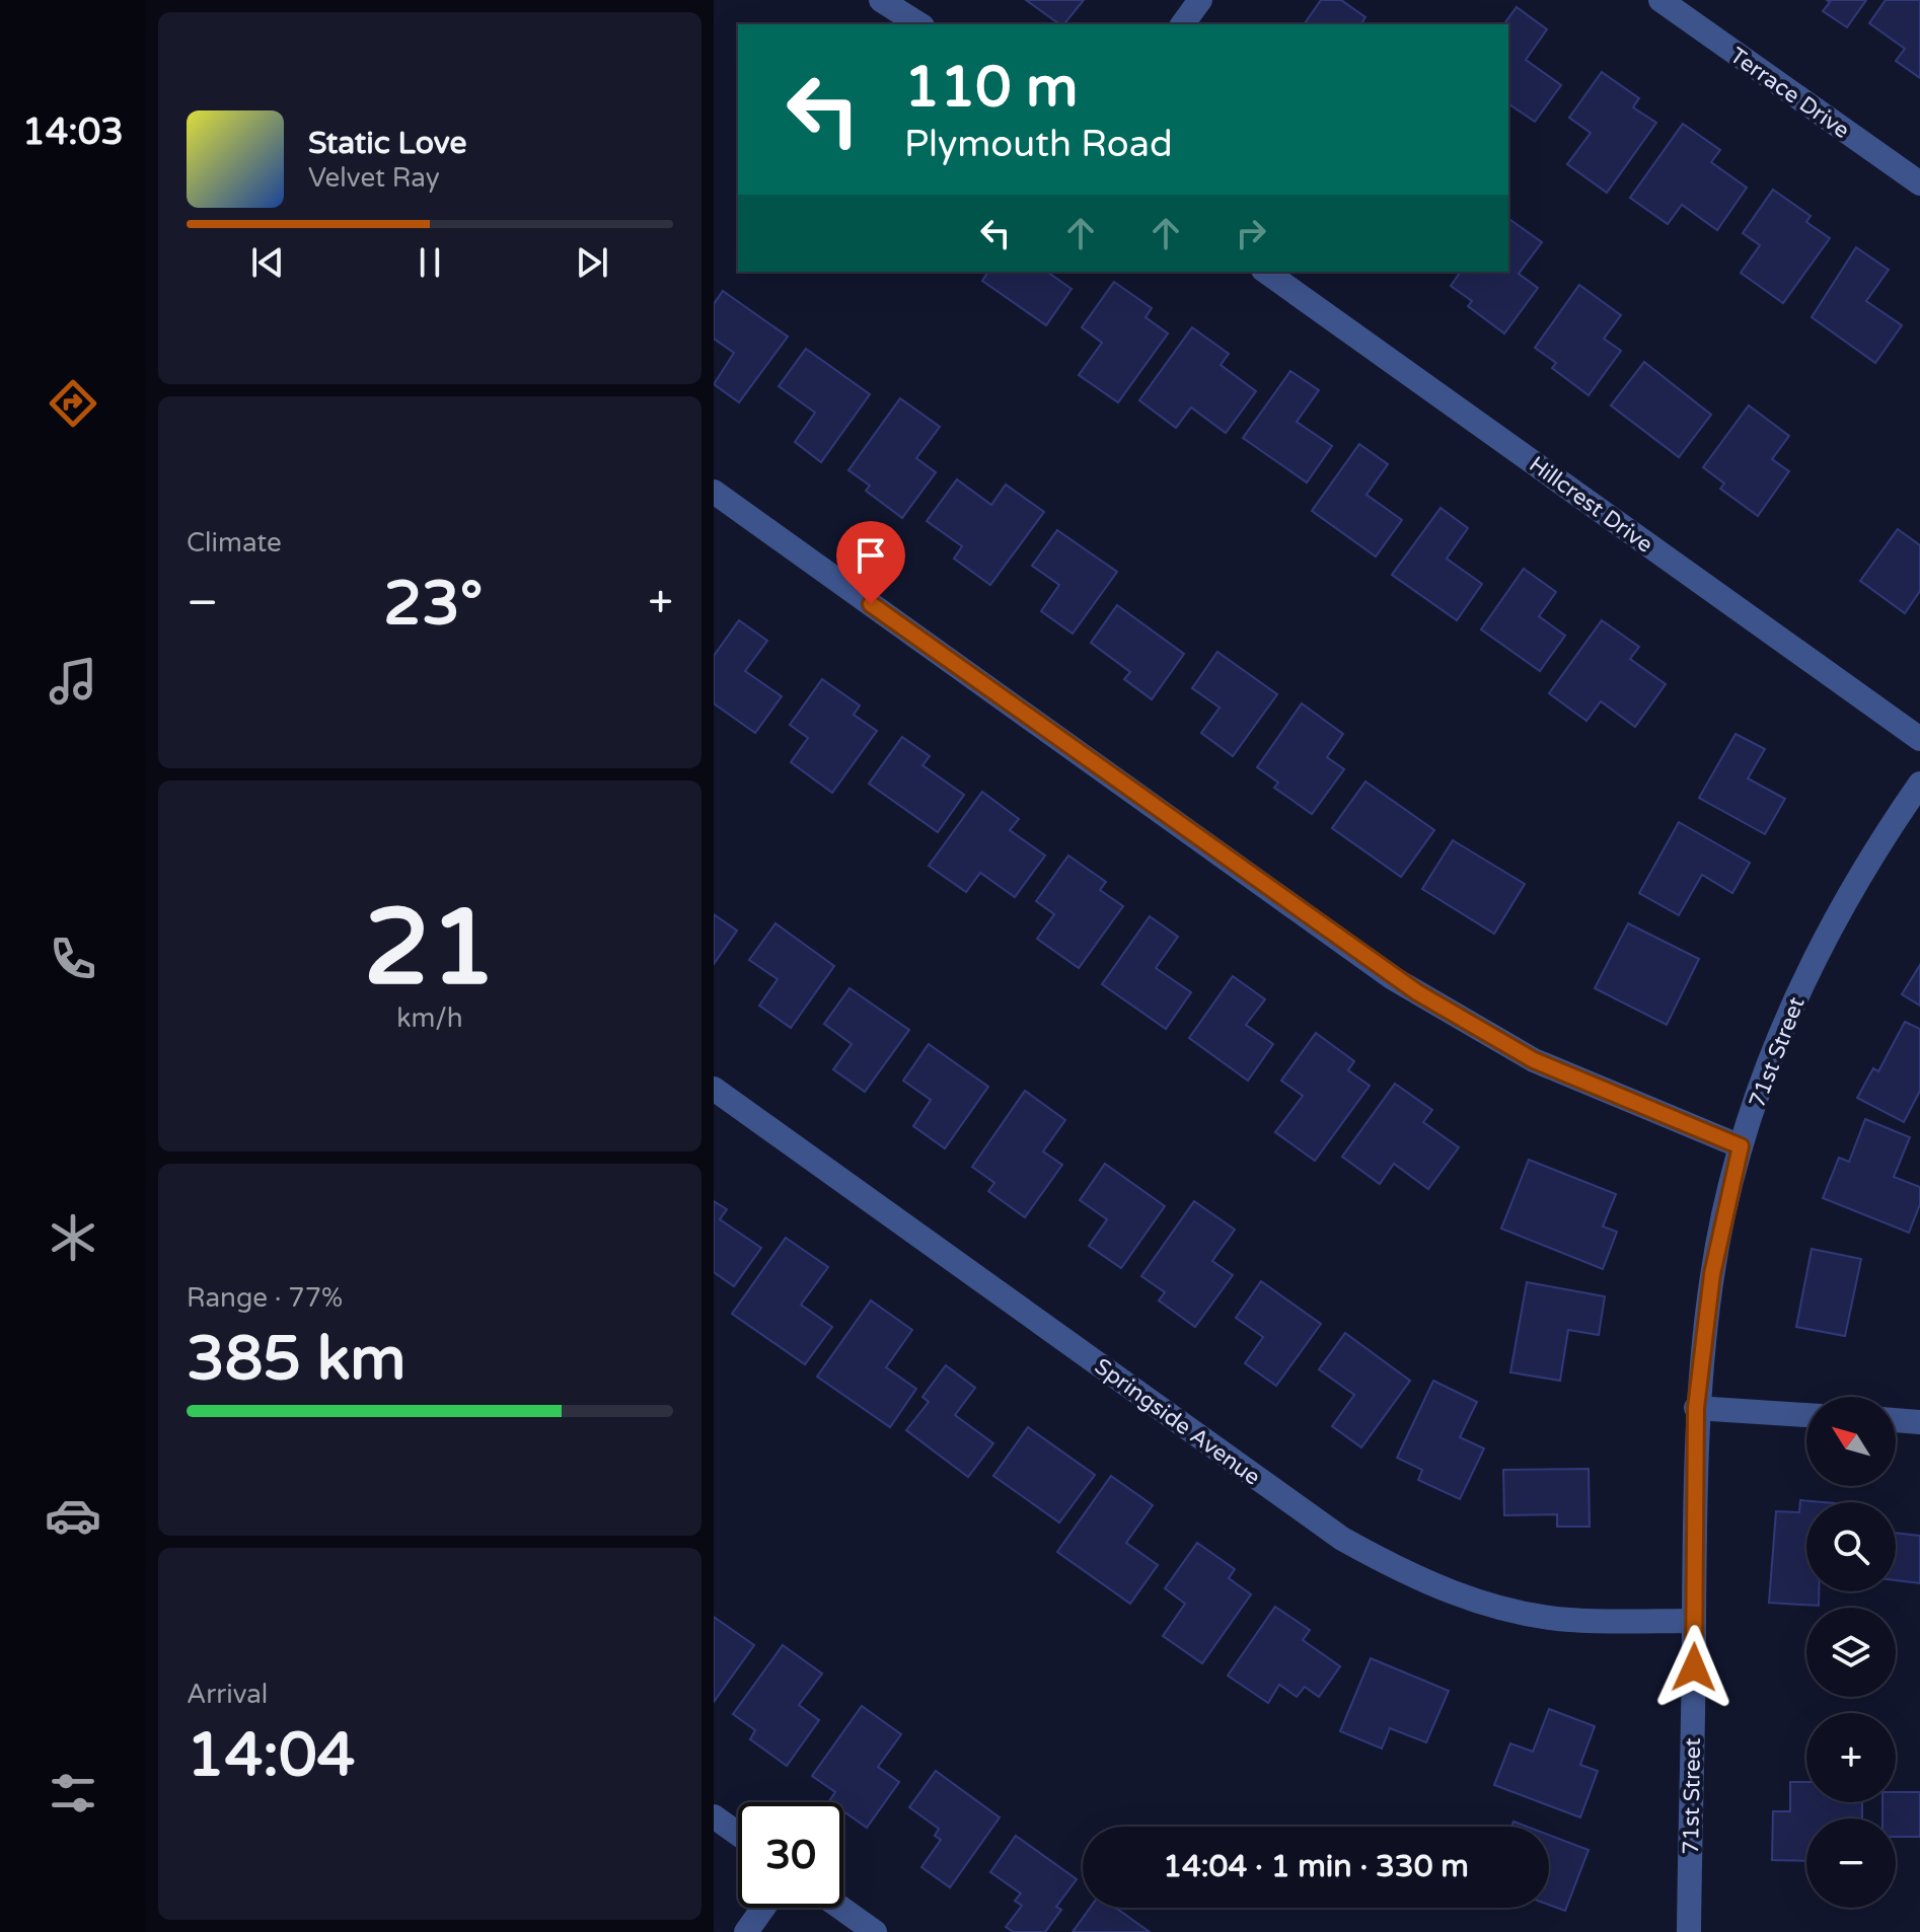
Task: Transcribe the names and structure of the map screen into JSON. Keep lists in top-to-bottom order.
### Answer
{
  "streets": {
    "street": [
      "Terrace Drive",
      "Hillcrest Drive",
      "71st Street",
      "Springside Avenue"
    ]
  },
  "crossings": [
    ["71st Street", "Springside Avenue"]
  ],
  "north": "top left",
  "page": {
    "tabs": "14:03",
    "turn": ["110 m", "Plymouth Road"],
    "song": ["Static Love", "Velvet Ray"],
    "tile": [
      "Climate",
      ["21", "km/h"],
      ["Range · 77%", "385 km"],
      ["Arrival", "14:04"]
    ],
    "heat": ["−", "23°", "+"],
    "map_buttons": ["+", "−"],
    "limit": "30",
    "trip": "14:04 · 1 min · 330 m"
  }
}
